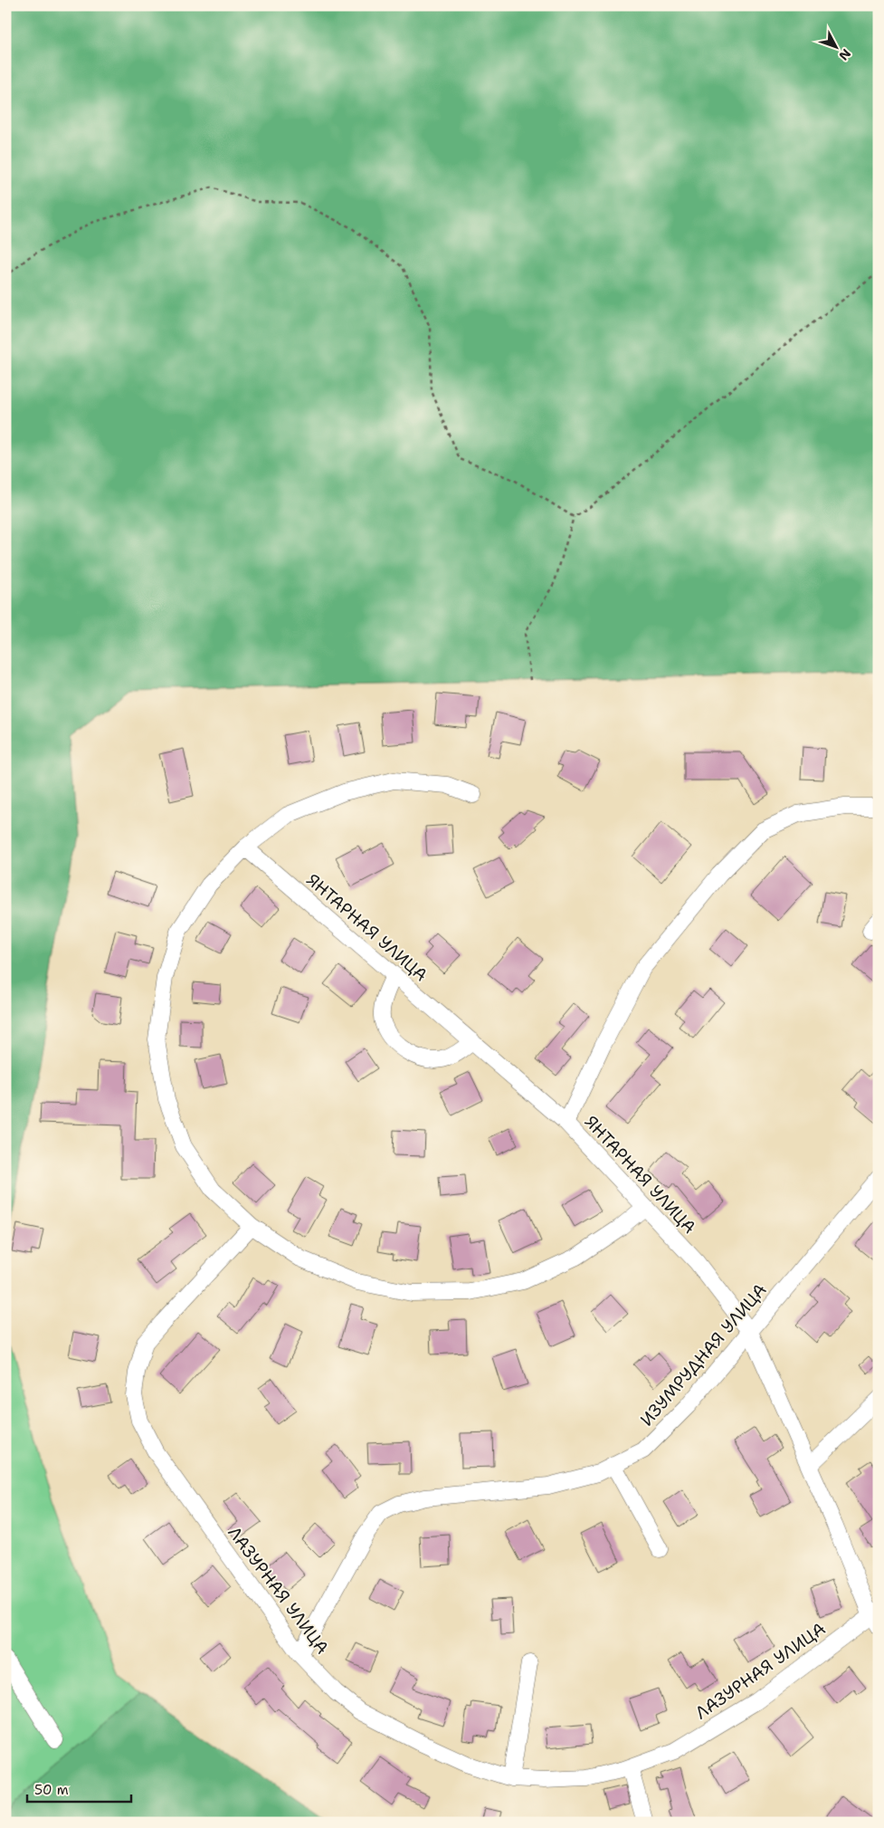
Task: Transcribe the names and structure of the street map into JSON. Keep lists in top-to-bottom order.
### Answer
{
  "streets": {
    "street": ["ЯНТАРНАЯ УЛИЦА", "ИЗУМРУДНАЯ УЛИЦА", "ЛАЗУРНАЯ УЛИЦА"]
  },
  "crossings": [
    ["ЯНТАРНАЯ УЛИЦА", "ИЗУМРУДНАЯ УЛИЦА"],
    ["ЯНТАРНАЯ УЛИЦА", "ЛАЗУРНАЯ УЛИЦА"],
    ["ИЗУМРУДНАЯ УЛИЦА", "ЛАЗУРНАЯ УЛИЦА"]
  ],
  "scale_bar": "50 m",
  "north": "bottom right"
}
